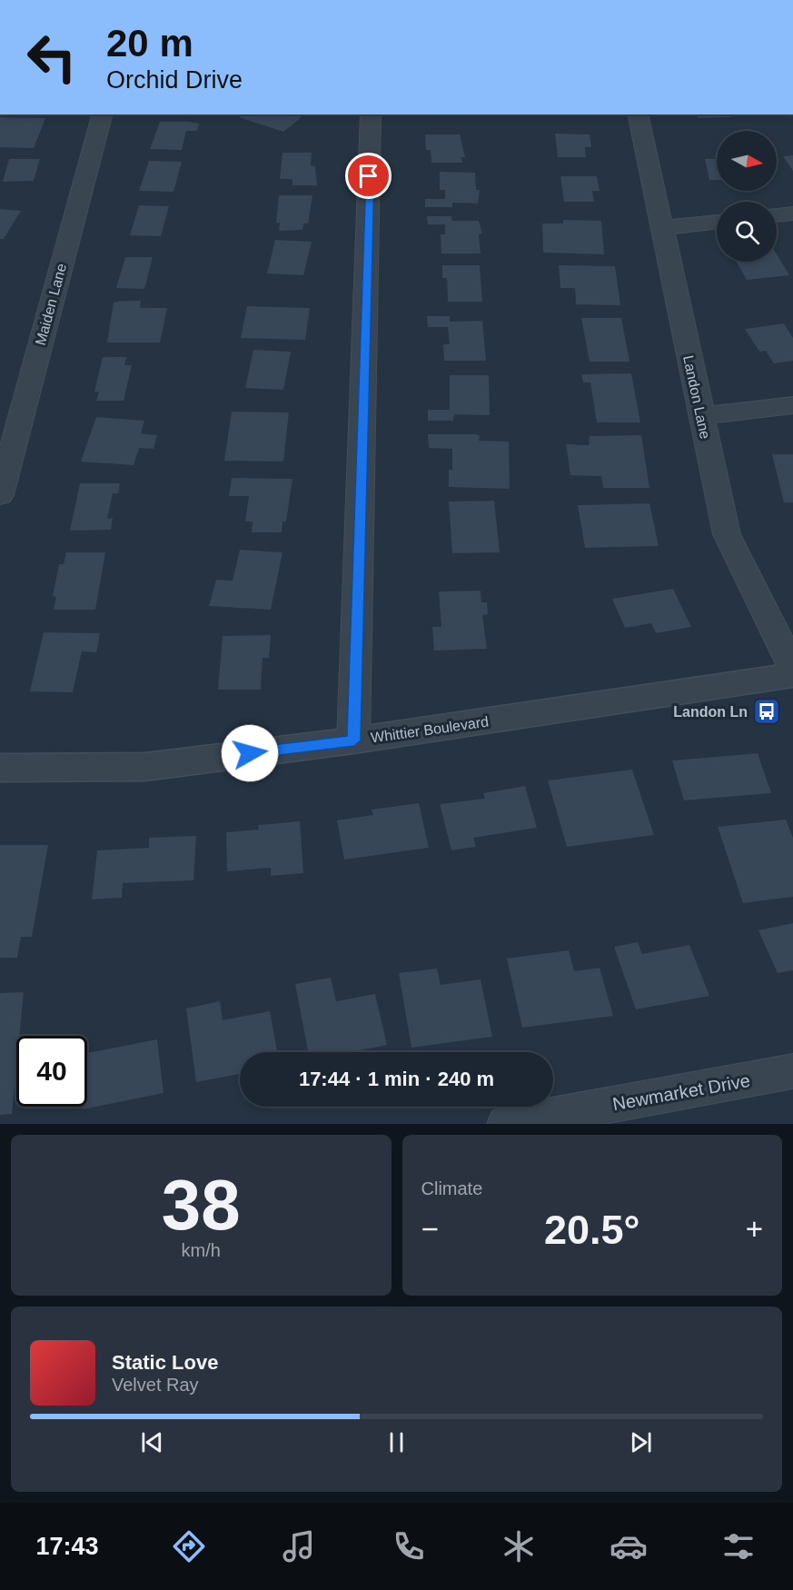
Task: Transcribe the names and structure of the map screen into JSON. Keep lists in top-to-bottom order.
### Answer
{
  "streets": {
    "street": [
      "Maiden Lane",
      "Landon Lane",
      "Whittier Boulevard",
      "Newmarket Drive"
    ]
  },
  "places": {
    "bus stop": ["Landon Ln"]
  },
  "north": "right",
  "page": {
    "turn": ["20 m", "Orchid Drive"],
    "limit": "40",
    "trip": "17:44 · 1 min · 240 m",
    "tile": [
      ["38", "km/h"],
      "Climate"
    ],
    "heat": ["−", "20.5°", "+"],
    "song": ["Static Love", "Velvet Ray"],
    "tabs": "17:43"
  }
}
